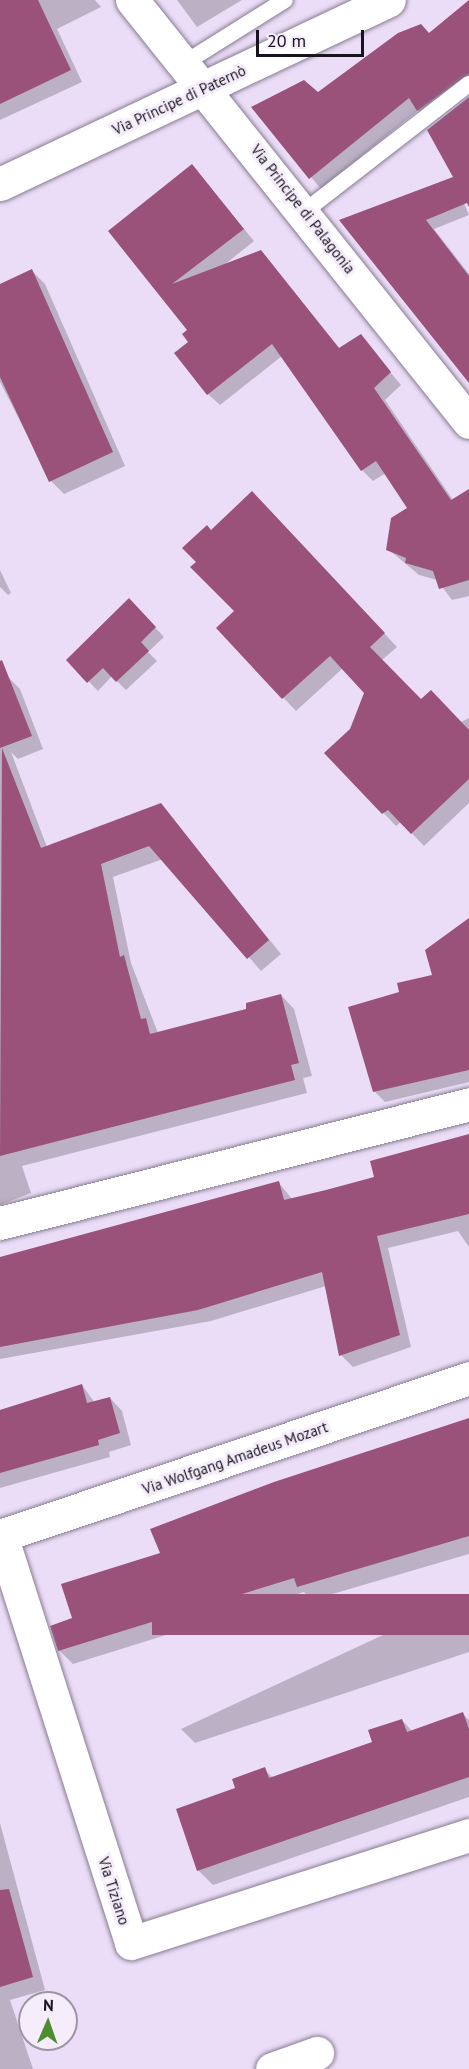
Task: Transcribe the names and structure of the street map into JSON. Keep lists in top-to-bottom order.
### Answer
{
  "streets": {
    "street": [
      "Via Principe di Paternò",
      "Via Principe di Palagonia",
      "Via Wolfgang Amadeus Mozart",
      "Via Tiziano"
    ]
  },
  "crossings": [
    ["Via Principe di Paternò", "Via Principe di Palagonia"],
    ["Via Wolfgang Amadeus Mozart", "Via Tiziano"]
  ],
  "scale_bar": "20 m",
  "north": "top"
}
